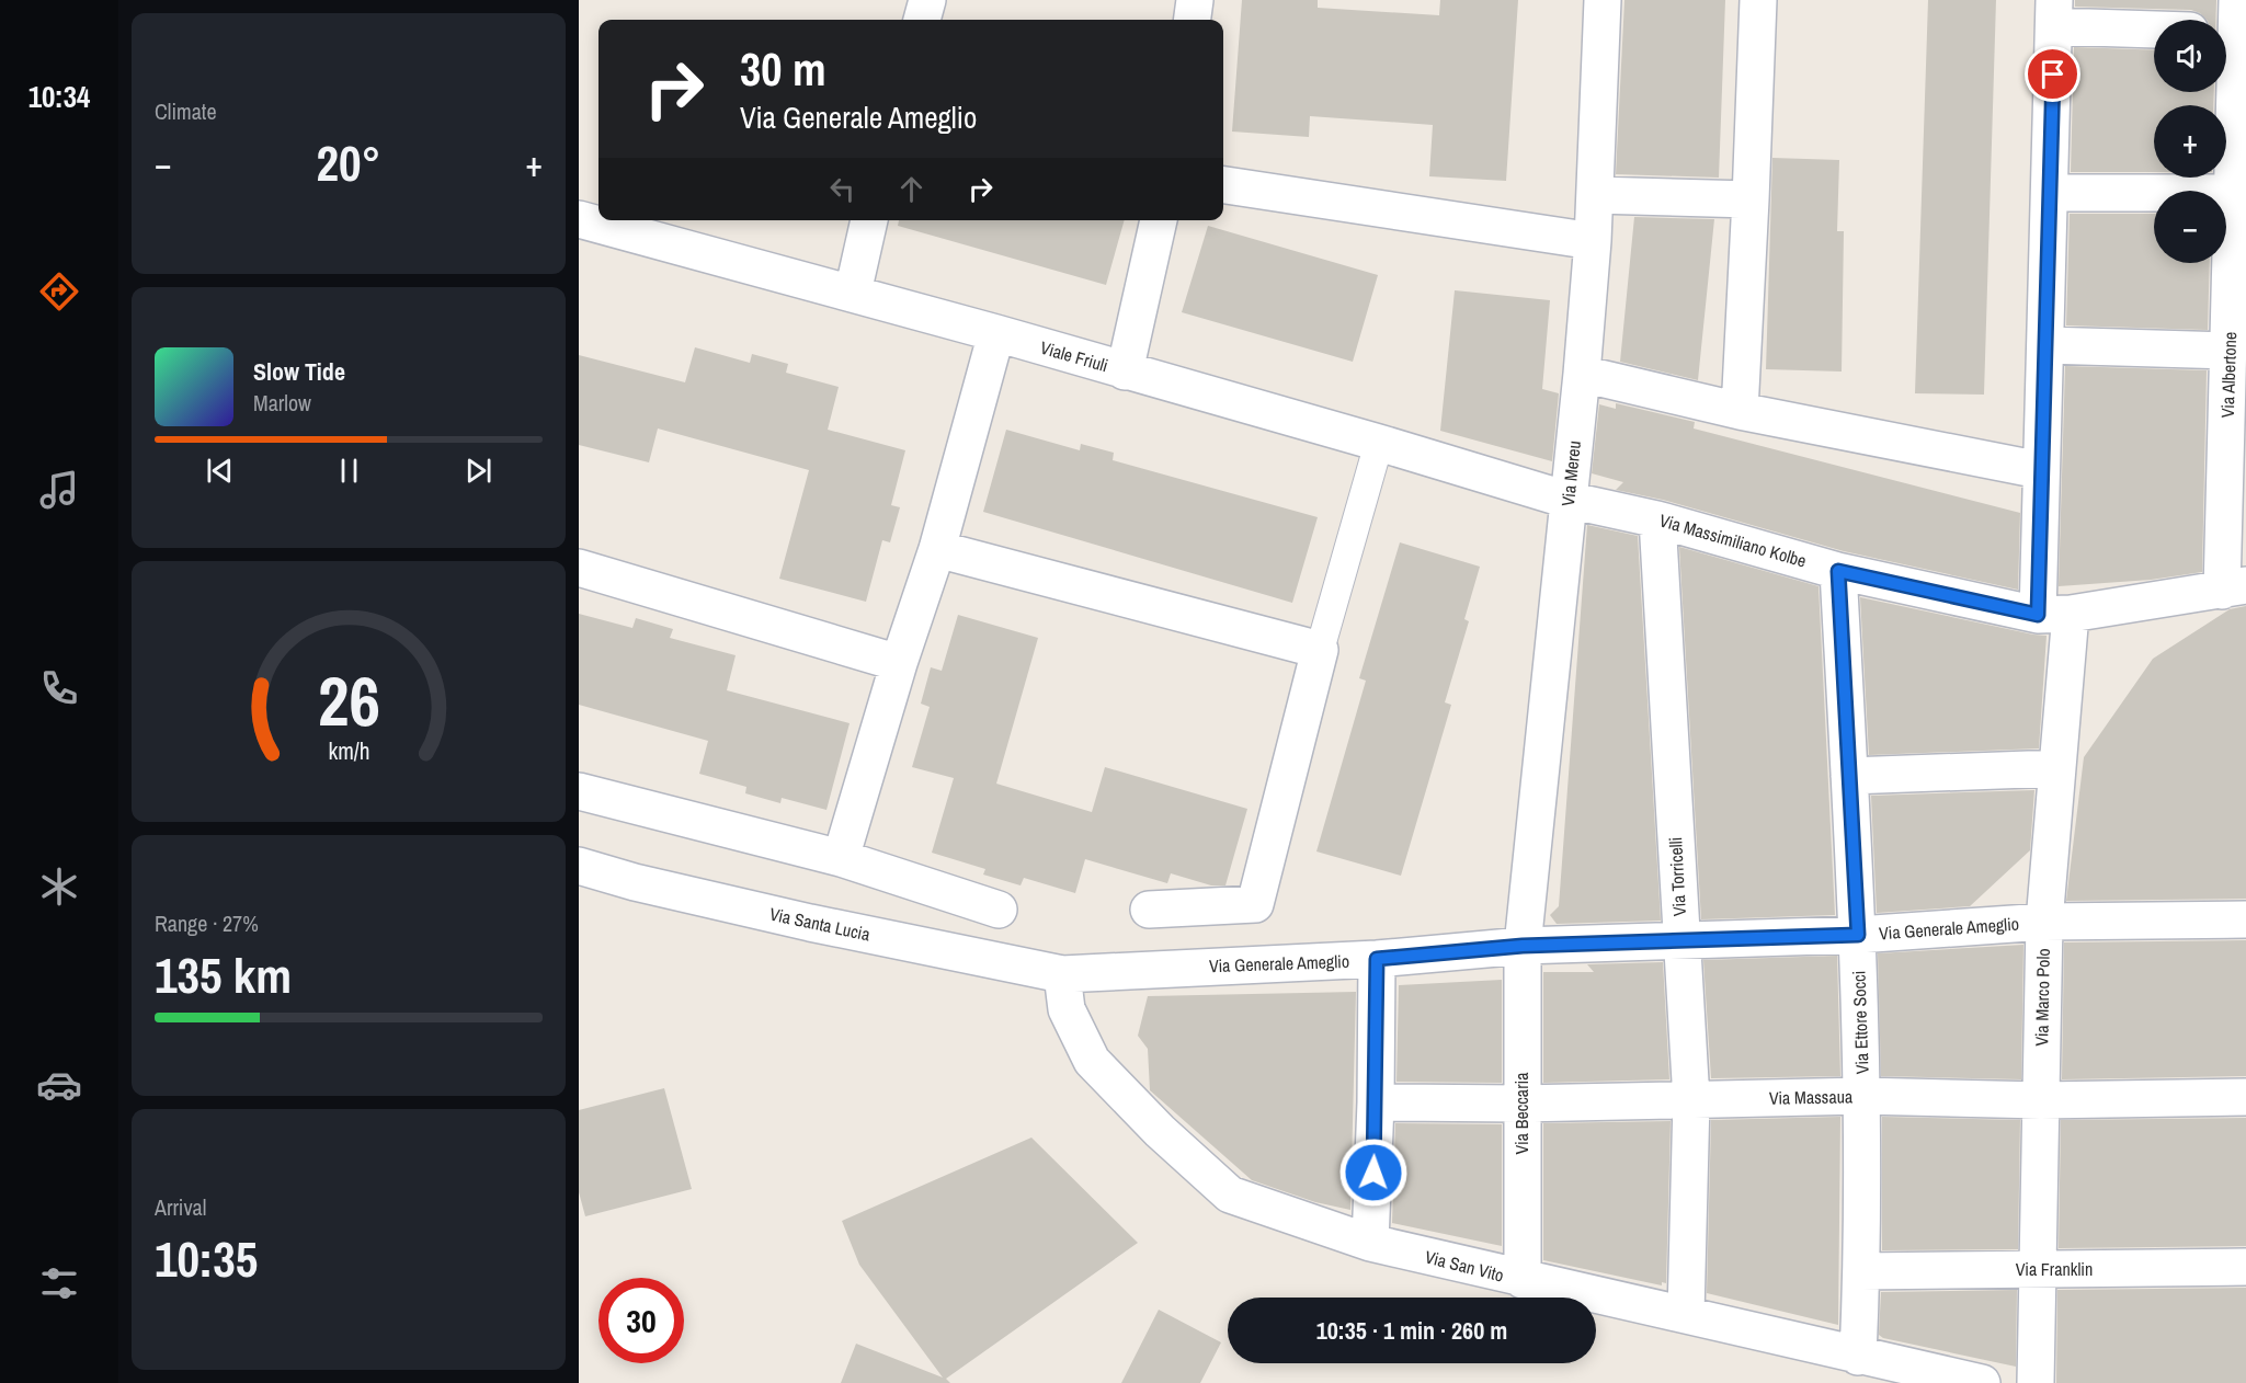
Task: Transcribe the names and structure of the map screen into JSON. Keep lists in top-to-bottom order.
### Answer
{
  "streets": {
    "street": [
      "Viale Friuli",
      "Via Albertone",
      "Via Mereu",
      "Via Massimiliano Kolbe",
      "Via Torricelli",
      "Via Santa Lucia",
      "Via Generale Ameglio",
      "Via Marco Polo",
      "Via Ettore Socci",
      "Via Massaua",
      "Via Beccaria",
      "Via San Vito",
      "Via Franklin"
    ]
  },
  "crossings": [
    ["Viale Friuli", "Via Mereu"],
    ["Viale Friuli", "Via Massimiliano Kolbe"],
    ["Via Albertone", "Via Massimiliano Kolbe"],
    ["Via Mereu", "Via Massimiliano Kolbe"],
    ["Via Mereu", "Via Generale Ameglio"],
    ["Via Mereu", "Via Beccaria"],
    ["Via Massimiliano Kolbe", "Via Torricelli"],
    ["Via Massimiliano Kolbe", "Via Marco Polo"],
    ["Via Massimiliano Kolbe", "Via Ettore Socci"],
    ["Via Torricelli", "Via Generale Ameglio"],
    ["Via Torricelli", "Via Massaua"],
    ["Via Torricelli", "Via San Vito"],
    ["Via Santa Lucia", "Via Generale Ameglio"],
    ["Via Santa Lucia", "Via San Vito"],
    ["Via Generale Ameglio", "Via Marco Polo"],
    ["Via Generale Ameglio", "Via Ettore Socci"],
    ["Via Generale Ameglio", "Via Beccaria"],
    ["Via Generale Ameglio", "Via San Vito"],
    ["Via Marco Polo", "Via Massaua"],
    ["Via Marco Polo", "Via Franklin"],
    ["Via Ettore Socci", "Via Massaua"],
    ["Via Ettore Socci", "Via San Vito"],
    ["Via Ettore Socci", "Via Franklin"],
    ["Via Massaua", "Via Beccaria"],
    ["Via Beccaria", "Via San Vito"]
  ],
  "page": {
    "tabs": "10:34",
    "tile": [
      "Climate",
      ["Range · 27%", "135 km"],
      ["Arrival", "10:35"]
    ],
    "map_buttons": ["+", "−"],
    "turn": ["30 m", "Via Generale Ameglio"],
    "heat": ["−", "20°", "+"],
    "song": ["Slow Tide", "Marlow"],
    "limit": "30",
    "trip": "10:35 · 1 min · 260 m",
    "gauge": ["26", "km/h"]
  }
}
